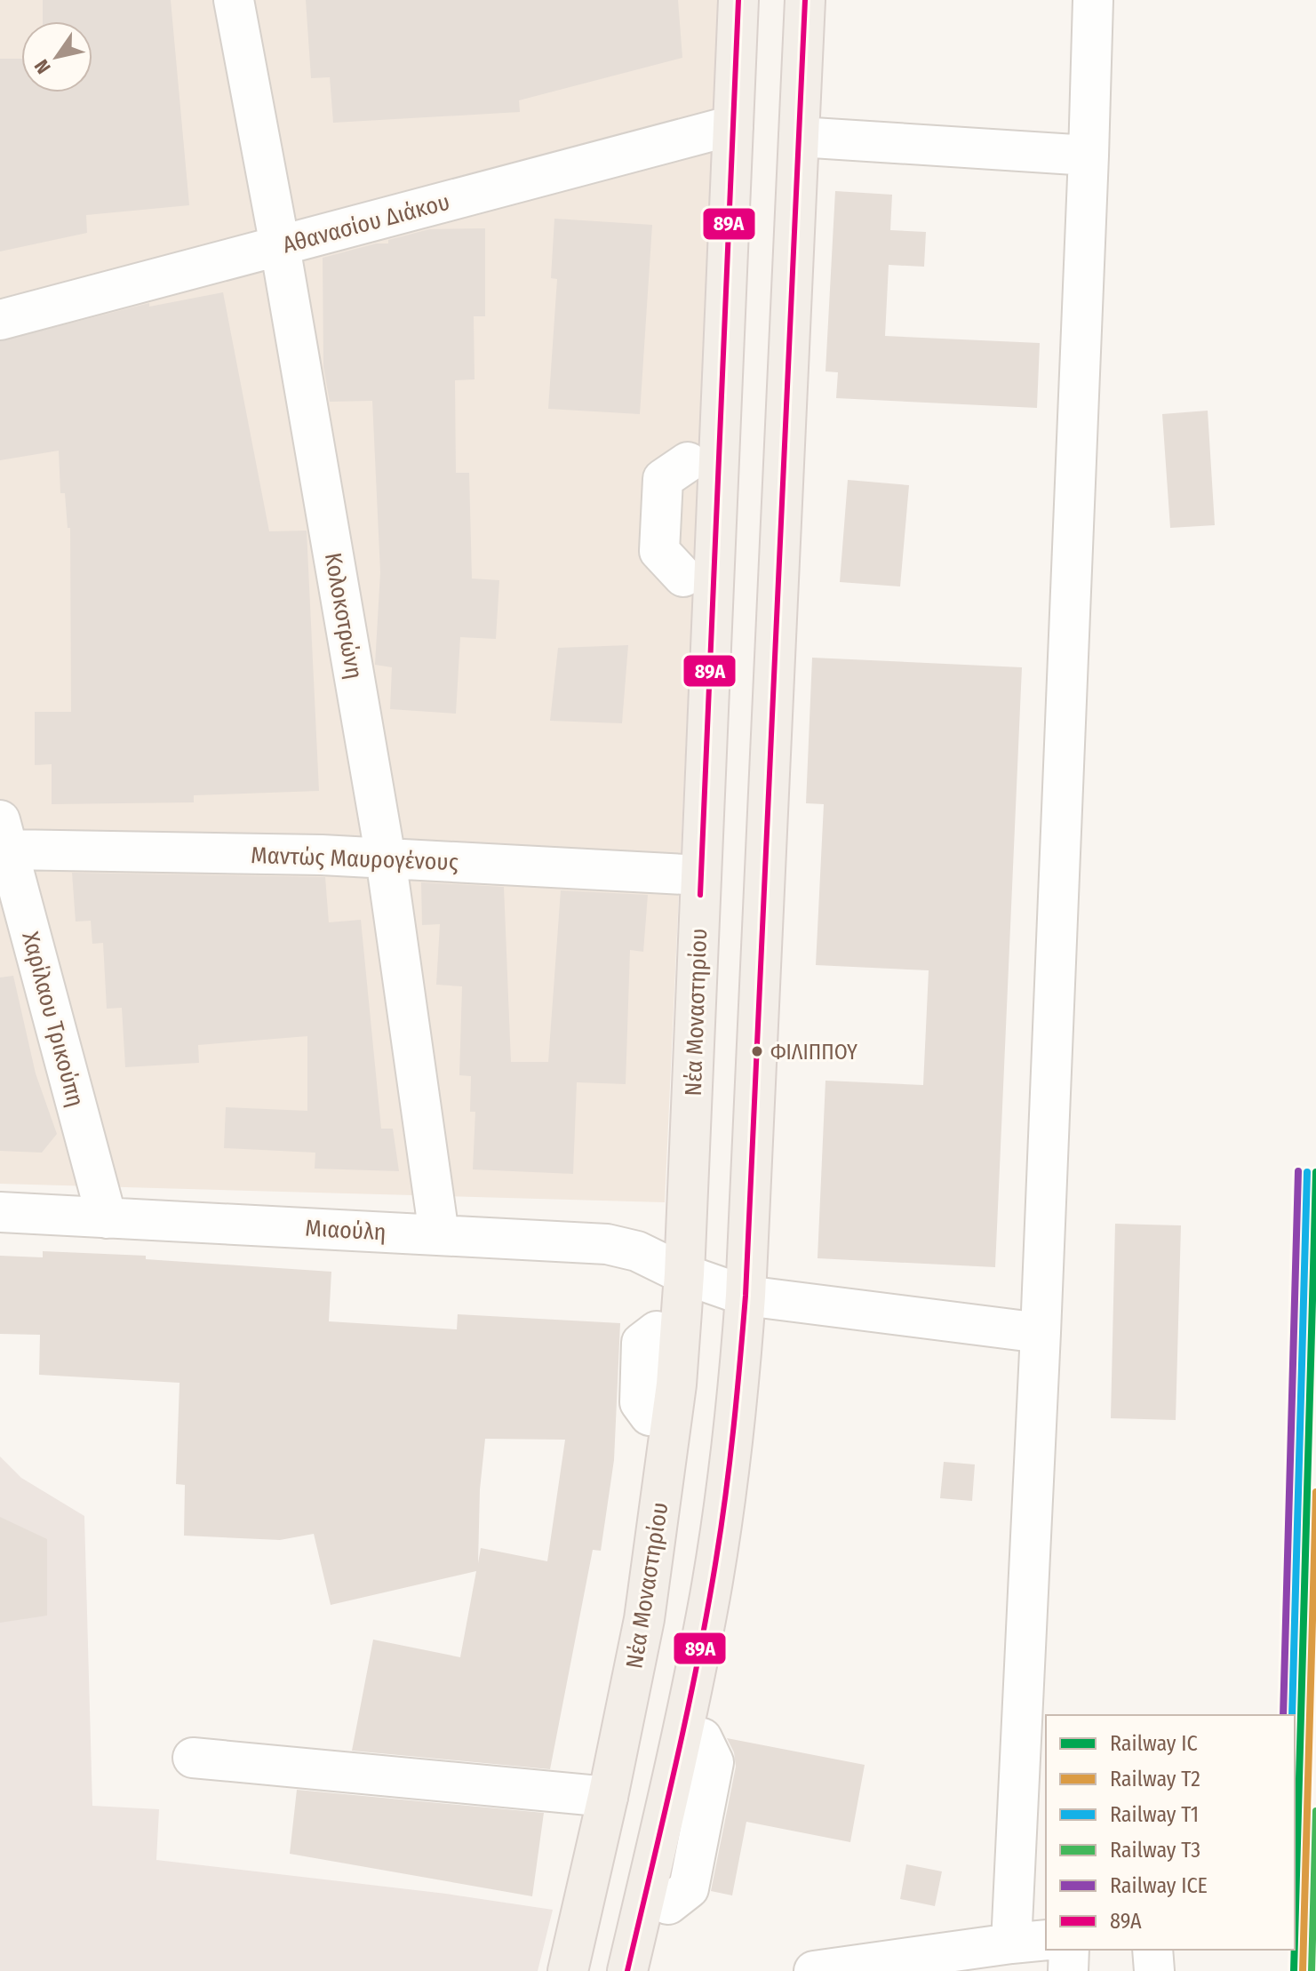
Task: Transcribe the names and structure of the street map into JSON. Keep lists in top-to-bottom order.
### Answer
{
  "streets": {
    "main road": ["Νέα Μοναστηρίου"],
    "street": [
      "Αθανασίου Διάκου",
      "Κολοκοτρώνη",
      "Μαντώς Μαυρογένους",
      "Χαρίλαου Τρικούπη",
      "Μιαούλη"
    ]
  },
  "crossings": [
    ["Αθανασίου Διάκου", "Κολοκοτρώνη"],
    ["Αθανασίου Διάκου", "Νέα Μοναστηρίου"],
    ["Κολοκοτρώνη", "Μαντώς Μαυρογένους"],
    ["Κολοκοτρώνη", "Μιαούλη"],
    ["Μαντώς Μαυρογένους", "Νέα Μοναστηρίου"],
    ["Μαντώς Μαυρογένους", "Χαρίλαου Τρικούπη"],
    ["Νέα Μοναστηρίου", "Μιαούλη"],
    ["Χαρίλαου Τρικούπη", "Μιαούλη"]
  ],
  "places": ["ΦΙΛΙΠΠΟΥ"],
  "lines": [
    "transit line 89Α",
    "rail line ICE",
    "rail line IC",
    "rail line T1",
    "rail line T2",
    "rail line T3"
  ],
  "legend": [
    "Railway IC",
    "Railway T2",
    "Railway T1",
    "Railway T3",
    "Railway ICE",
    "89Α"
  ],
  "north": "bottom left"
}
